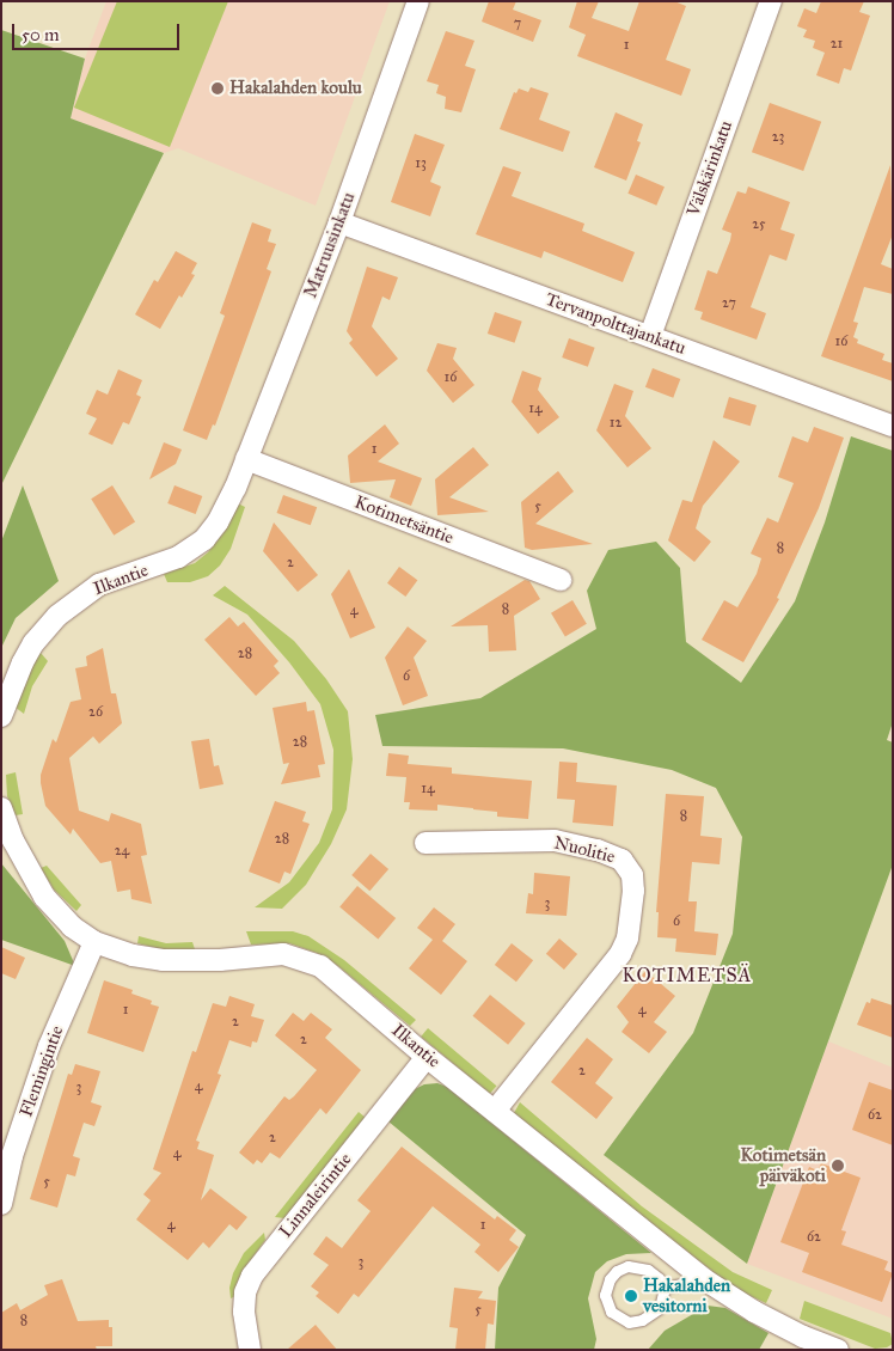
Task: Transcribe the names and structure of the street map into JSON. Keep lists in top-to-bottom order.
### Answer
{
  "streets": {
    "street": [
      "Välskärinkatu",
      "Matruusinkatu",
      "Tervanpolttajankatu",
      "Kotimetsäntie",
      "Ilkantie",
      "Nuolitie",
      "Flemingintie",
      "Linnaleirintie"
    ]
  },
  "crossings": [
    ["Välskärinkatu", "Tervanpolttajankatu"],
    ["Matruusinkatu", "Tervanpolttajankatu"],
    ["Matruusinkatu", "Kotimetsäntie"],
    ["Matruusinkatu", "Ilkantie"],
    ["Ilkantie", "Nuolitie"],
    ["Ilkantie", "Flemingintie"],
    ["Ilkantie", "Linnaleirintie"]
  ],
  "districts": ["KOTIMETSÄ"],
  "places": ["Hakalahden koulu", "Kotimetsän päiväkoti", "Hakalahden vesitorni"],
  "house_numbers": [
    "7",
    "21",
    "1",
    "23",
    "13",
    "25",
    "27",
    "16",
    "16",
    "14",
    "12",
    "1",
    "5",
    "8",
    "2",
    "8",
    "4",
    "28",
    "6",
    "26",
    "28",
    "14",
    "8",
    "28",
    "24",
    "3",
    "6",
    "1",
    "4",
    "2",
    "2",
    "2",
    "4",
    "3",
    "62",
    "2",
    "4",
    "5",
    "4",
    "1",
    "62",
    "3",
    "5",
    "8"
  ],
  "scale_bar": "50 m"
}
